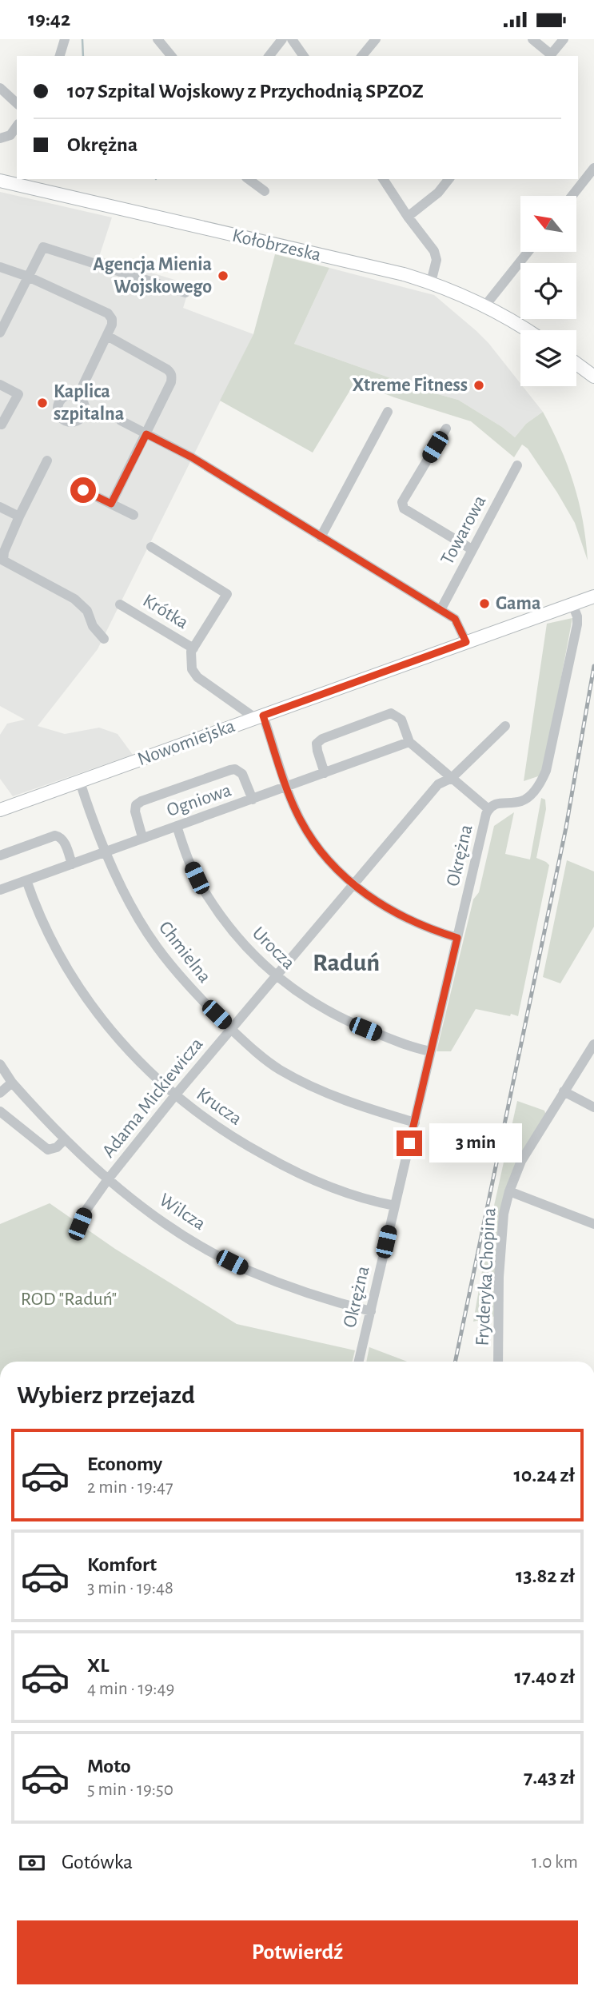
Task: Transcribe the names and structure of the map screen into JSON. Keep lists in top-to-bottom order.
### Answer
{
  "streets": {
    "street": [
      "Kołobrzeska",
      "Towarowa",
      "Krótka",
      "Nowomiejska",
      "Ogniowa",
      "Okrężna",
      "Urocza",
      "Chmielna",
      "Adama Mickiewicza",
      "Krucza",
      "Wilcza",
      "Fryderyka Chopina"
    ]
  },
  "crossings": [
    ["Nowomiejska", "Okrężna"],
    ["Nowomiejska", "Chmielna"],
    ["Ogniowa", "Okrężna"],
    ["Ogniowa", "Urocza"],
    ["Ogniowa", "Chmielna"],
    ["Ogniowa", "Krucza"],
    ["Okrężna", "Urocza"],
    ["Okrężna", "Chmielna"],
    ["Okrężna", "Adama Mickiewicza"],
    ["Okrężna", "Krucza"],
    ["Okrężna", "Wilcza"],
    ["Urocza", "Adama Mickiewicza"],
    ["Chmielna", "Adama Mickiewicza"],
    ["Adama Mickiewicza", "Krucza"],
    ["Adama Mickiewicza", "Wilcza"]
  ],
  "districts": ["Raduń"],
  "parks": ["ROD \"Raduń\""],
  "places": [
    "Agencja Mienia Wojskowego",
    "Xtreme Fitness",
    "Kaplica szpitalna",
    "Gama"
  ],
  "north": "top left",
  "page": {
    "status": "19:42",
    "banner": ["107 Szpital Wojskowy z Przychodnią SPZOZ", "Okrężna"],
    "bubble": "3 min",
    "heading": "Wybierz przejazd",
    "list": [
      {
        "name": "Economy",
        "note": "2 min · 19:47",
        "value": "10.24 zł"
      },
      {
        "name": "Komfort",
        "note": "3 min · 19:48",
        "value": "13.82 zł"
      },
      {
        "name": "XL",
        "note": "4 min · 19:49",
        "value": "17.40 zł"
      },
      {
        "name": "Moto",
        "note": "5 min · 19:50",
        "value": "7.43 zł"
      }
    ],
    "pay": ["Gotówka", "1.0 km"],
    "buttons": "Potwierdź"
  }
}
